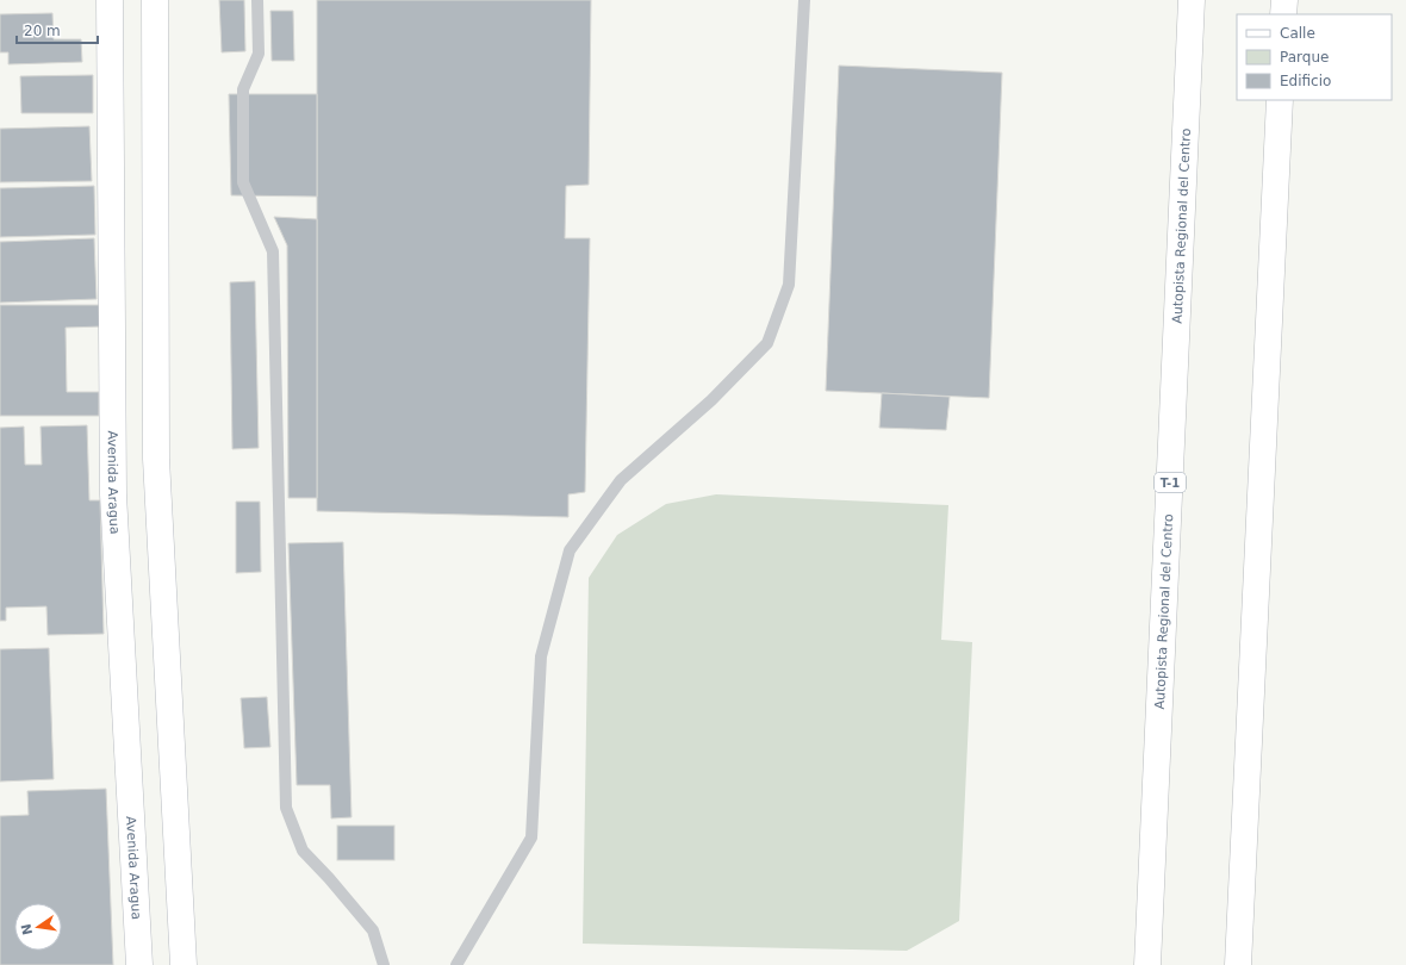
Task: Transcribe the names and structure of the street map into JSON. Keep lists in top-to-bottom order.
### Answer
{
  "streets": {
    "main road": ["Autopista Regional del Centro", "Avenida Aragua", "T-1"]
  },
  "legend": ["Calle", "Parque", "Edificio"],
  "scale_bar": "20 m",
  "north": "left"
}
